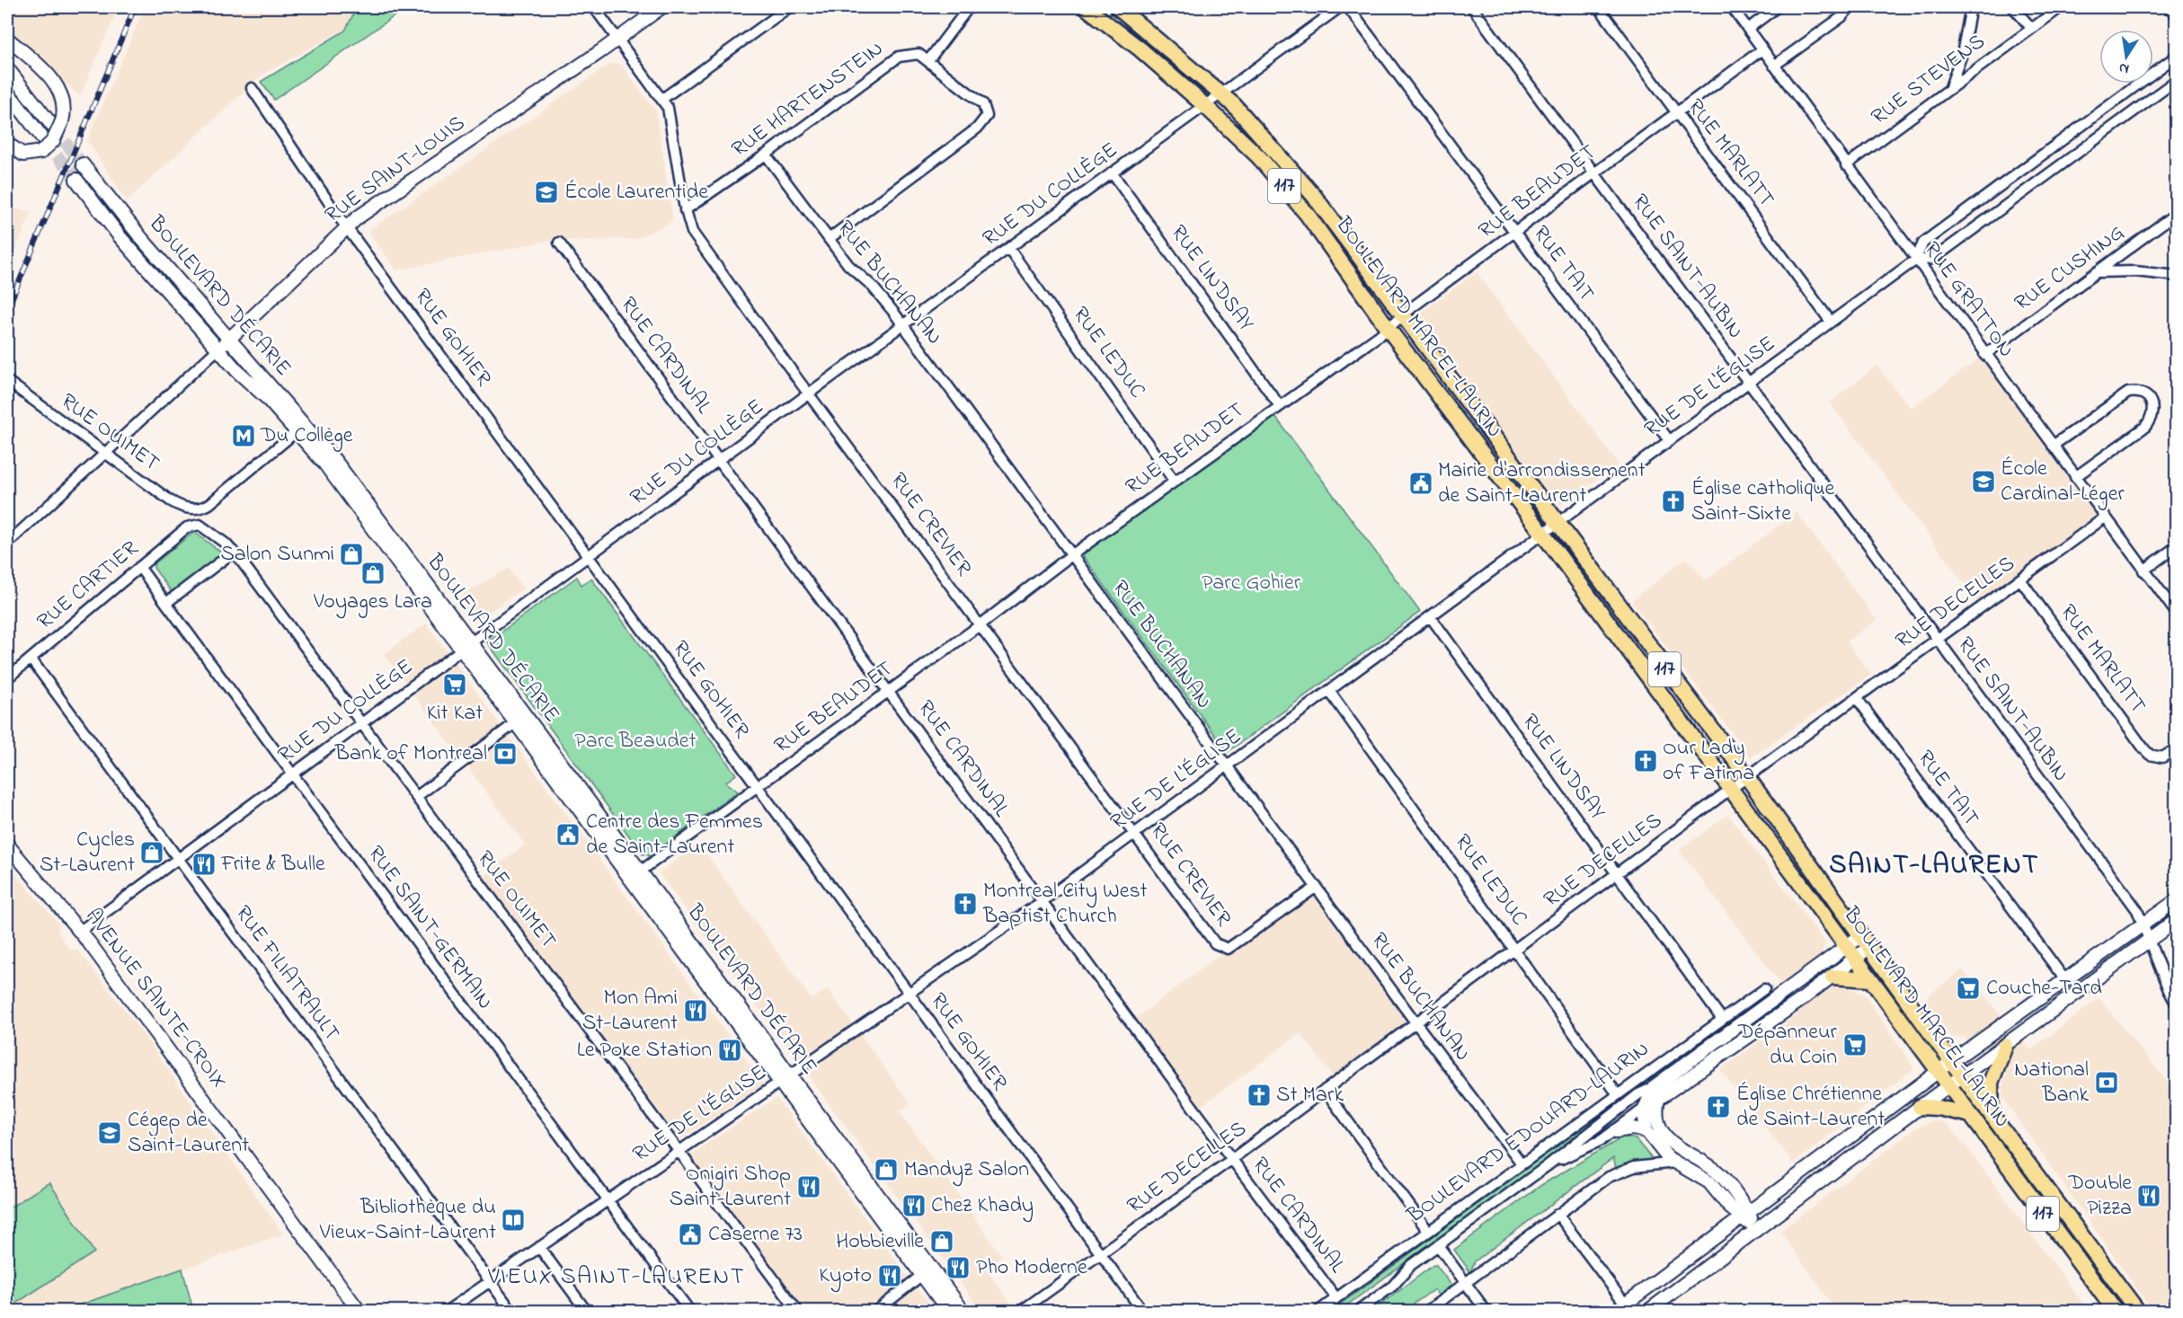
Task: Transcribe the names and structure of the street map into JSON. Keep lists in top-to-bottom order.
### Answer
{
  "streets": {
    "main road": ["117", "BOULEVARD MARCEL-LAURIN"],
    "street": [
      "RUE STEVENS",
      "RUE HARTENSTEIN",
      "RUE MARLATT",
      "RUE SAINT-LOUIS",
      "RUE BEAUDET",
      "RUE DU COLLÈGE",
      "RUE TAIT",
      "RUE SAINT-AUBIN",
      "RUE CUSHING",
      "RUE LINDSAY",
      "RUE BUCHANAN",
      "BOULEVARD DÉCARIE",
      "RUE GRATTON",
      "RUE GOHIER",
      "RUE LEDUC",
      "RUE CARDINAL",
      "RUE DE L'ÉGLISE",
      "RUE OUIMET",
      "RUE CREVIER",
      "RUE CARTIER",
      "RUE DECELLES",
      "RUE SAINT-GERMAIN",
      "RUE FILIATRAULT",
      "AVENUE SAINTE-CROIX",
      "BOULEVARD EDOUARD-LAURIN"
    ]
  },
  "crossings": [
    ["RUE STEVENS", "RUE GRATTON"],
    ["RUE HARTENSTEIN", "RUE BUCHANAN"],
    ["RUE HARTENSTEIN", "RUE CREVIER"],
    ["RUE MARLATT", "RUE BEAUDET"],
    ["RUE MARLATT", "RUE DE L'ÉGLISE"],
    ["RUE MARLATT", "RUE DECELLES"],
    ["RUE SAINT-LOUIS", "BOULEVARD DÉCARIE"],
    ["RUE SAINT-LOUIS", "RUE GOHIER"],
    ["RUE SAINT-LOUIS", "RUE OUIMET"],
    ["RUE SAINT-LOUIS", "RUE CREVIER"],
    ["RUE BEAUDET", "RUE TAIT"],
    ["RUE BEAUDET", "RUE SAINT-AUBIN"],
    ["RUE BEAUDET", "RUE LINDSAY"],
    ["RUE BEAUDET", "RUE BUCHANAN"],
    ["RUE BEAUDET", "BOULEVARD DÉCARIE"],
    ["RUE BEAUDET", "RUE GRATTON"],
    ["RUE BEAUDET", "BOULEVARD MARCEL-LAURIN"],
    ["RUE BEAUDET", "RUE GOHIER"],
    ["RUE BEAUDET", "RUE LEDUC"],
    ["RUE BEAUDET", "RUE CARDINAL"],
    ["RUE BEAUDET", "RUE CREVIER"],
    ["RUE DU COLLÈGE", "RUE LINDSAY"],
    ["RUE DU COLLÈGE", "RUE BUCHANAN"],
    ["RUE DU COLLÈGE", "BOULEVARD DÉCARIE"],
    ["RUE DU COLLÈGE", "BOULEVARD MARCEL-LAURIN"],
    ["RUE DU COLLÈGE", "RUE GOHIER"],
    ["RUE DU COLLÈGE", "RUE LEDUC"],
    ["RUE DU COLLÈGE", "RUE CARDINAL"],
    ["RUE DU COLLÈGE", "RUE OUIMET"],
    ["RUE DU COLLÈGE", "RUE CREVIER"],
    ["RUE DU COLLÈGE", "RUE SAINT-GERMAIN"],
    ["RUE DU COLLÈGE", "RUE FILIATRAULT"],
    ["RUE DU COLLÈGE", "AVENUE SAINTE-CROIX"],
    ["RUE TAIT", "RUE DE L'ÉGLISE"],
    ["RUE TAIT", "RUE DECELLES"],
    ["RUE SAINT-AUBIN", "RUE DE L'ÉGLISE"],
    ["RUE SAINT-AUBIN", "RUE DECELLES"],
    ["RUE CUSHING", "RUE GRATTON"],
    ["RUE LINDSAY", "RUE DE L'ÉGLISE"],
    ["RUE LINDSAY", "RUE DECELLES"],
    ["RUE LINDSAY", "BOULEVARD EDOUARD-LAURIN"],
    ["RUE BUCHANAN", "RUE DE L'ÉGLISE"],
    ["RUE BUCHANAN", "RUE CREVIER"],
    ["RUE BUCHANAN", "RUE DECELLES"],
    ["RUE BUCHANAN", "BOULEVARD EDOUARD-LAURIN"],
    ["BOULEVARD DÉCARIE", "RUE DE L'ÉGLISE"],
    ["BOULEVARD DÉCARIE", "RUE OUIMET"],
    ["RUE GRATTON", "RUE DE L'ÉGLISE"],
    ["RUE GRATTON", "RUE DECELLES"],
    ["BOULEVARD MARCEL-LAURIN", "RUE DE L'ÉGLISE"],
    ["BOULEVARD MARCEL-LAURIN", "RUE DECELLES"],
    ["BOULEVARD MARCEL-LAURIN", "BOULEVARD EDOUARD-LAURIN"],
    ["RUE GOHIER", "RUE DE L'ÉGLISE"],
    ["RUE GOHIER", "RUE DECELLES"],
    ["RUE LEDUC", "RUE DE L'ÉGLISE"],
    ["RUE LEDUC", "RUE DECELLES"],
    ["RUE LEDUC", "BOULEVARD EDOUARD-LAURIN"],
    ["RUE CARDINAL", "RUE DE L'ÉGLISE"],
    ["RUE CARDINAL", "RUE DECELLES"],
    ["RUE CARDINAL", "BOULEVARD EDOUARD-LAURIN"],
    ["RUE DE L'ÉGLISE", "RUE OUIMET"],
    ["RUE DE L'ÉGLISE", "RUE CREVIER"],
    ["RUE DE L'ÉGLISE", "RUE SAINT-GERMAIN"],
    ["RUE DE L'ÉGLISE", "RUE FILIATRAULT"],
    ["RUE OUIMET", "RUE CARTIER"],
    ["RUE CARTIER", "RUE SAINT-GERMAIN"],
    ["RUE CARTIER", "RUE FILIATRAULT"]
  ],
  "districts": ["SAINT-LAURENT", "VIEUX SAINT-LAURENT"],
  "parks": ["Parc Gohier", "Parc Beaudet"],
  "places": {
    "school or university": ["École Laurentide", "École Cardinal-Léger", "Cégep de Saint-Laurent"],
    "metro station": ["Du Collège"],
    "public building": ["Mairie d'arrondissement de Saint-Laurent", "Centre des Femmes de Saint-Laurent", "Caserne 73"],
    "church": [
      "Église catholique Saint-Sixte",
      "Our Lady of Fatima",
      "Montreal City West Baptist Church",
      "St Mark",
      "Église Chrétienne de Saint-Laurent"
    ],
    "shop": [
      "Salon Sunmi",
      "Voyages Lara",
      "Cycles St-Laurent",
      "Mandyz Salon",
      "Hobbieville"
    ],
    "supermarket": ["Kit Kat", "Couche-Tard", "Dépanneur du Coin"],
    "bank": ["Bank of Montreal", "National Bank"],
    "restaurant": [
      "Frite & Bulle",
      "Mon Ami St-Laurent",
      "Le Poke Station",
      "Onigiri Shop Saint-Laurent",
      "Double Pizza",
      "Chez Khady",
      "Pho Moderne",
      "Kyoto"
    ],
    "library": ["Bibliothèque du Vieux-Saint-Laurent"]
  },
  "north": "bottom"
}
